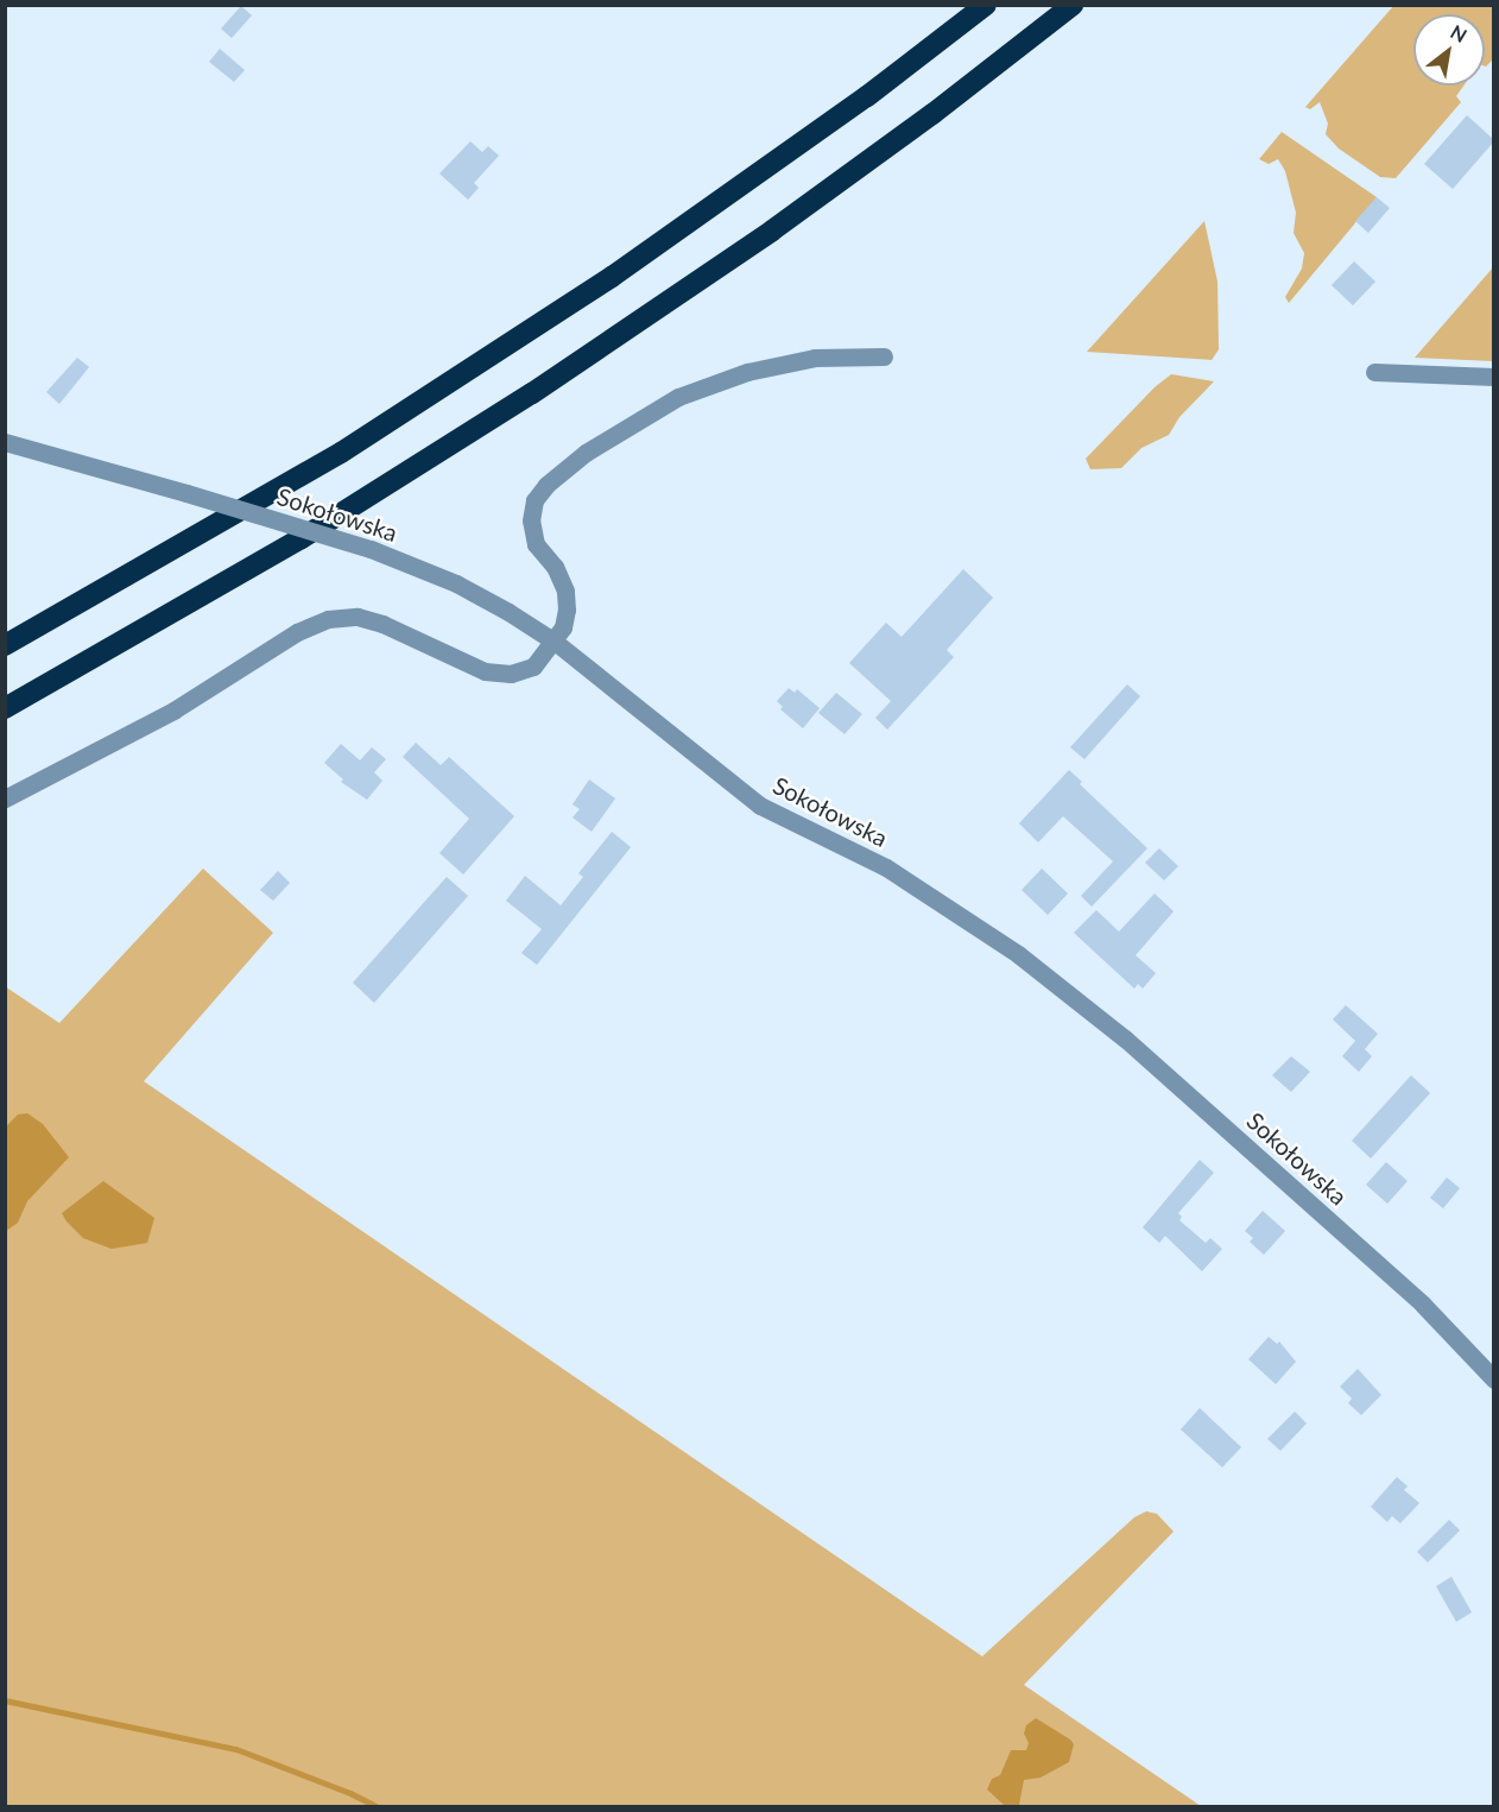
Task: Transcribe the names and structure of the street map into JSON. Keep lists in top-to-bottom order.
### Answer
{
  "streets": {
    "street": ["Sokołowska"]
  },
  "north": "top right"
}
